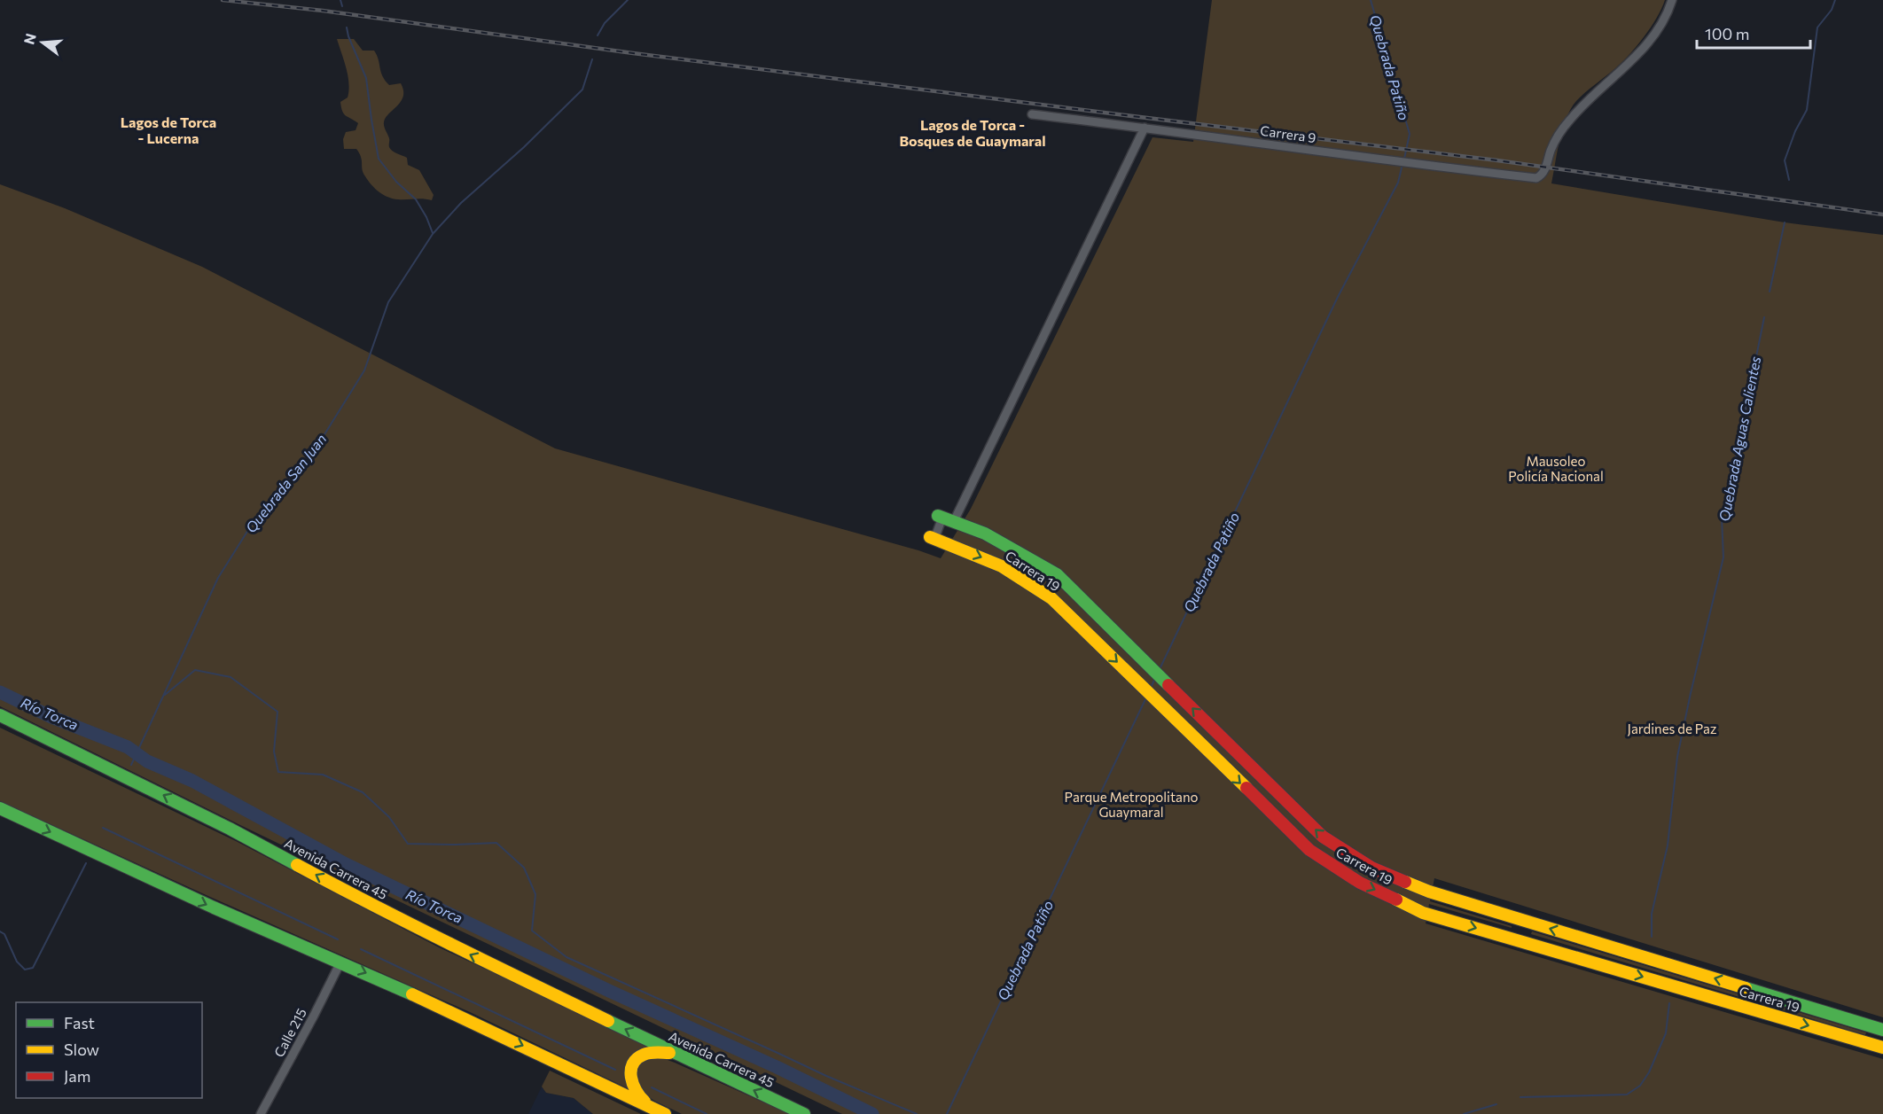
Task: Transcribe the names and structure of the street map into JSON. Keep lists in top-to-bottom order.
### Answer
{
  "streets": {
    "main road": ["Carrera 19", "Avenida Carrera 45"],
    "street": ["Carrera 9", "Calle 215"]
  },
  "districts": ["Lagos de Torca - Lucerna", "Lagos de Torca - Bosques de Guaymaral"],
  "water": [
    "Quebrada Patiño",
    "Quebrada Aguas Calientes",
    "Quebrada San Juan",
    "Río Torca"
  ],
  "parks": ["Mausoleo Policía Nacional", "Jardines de Paz", "Parque Metropolitano Guaymaral"],
  "legend": ["Fast", "Slow", "Jam"],
  "scale_bar": "100 m",
  "north": "left"
}
